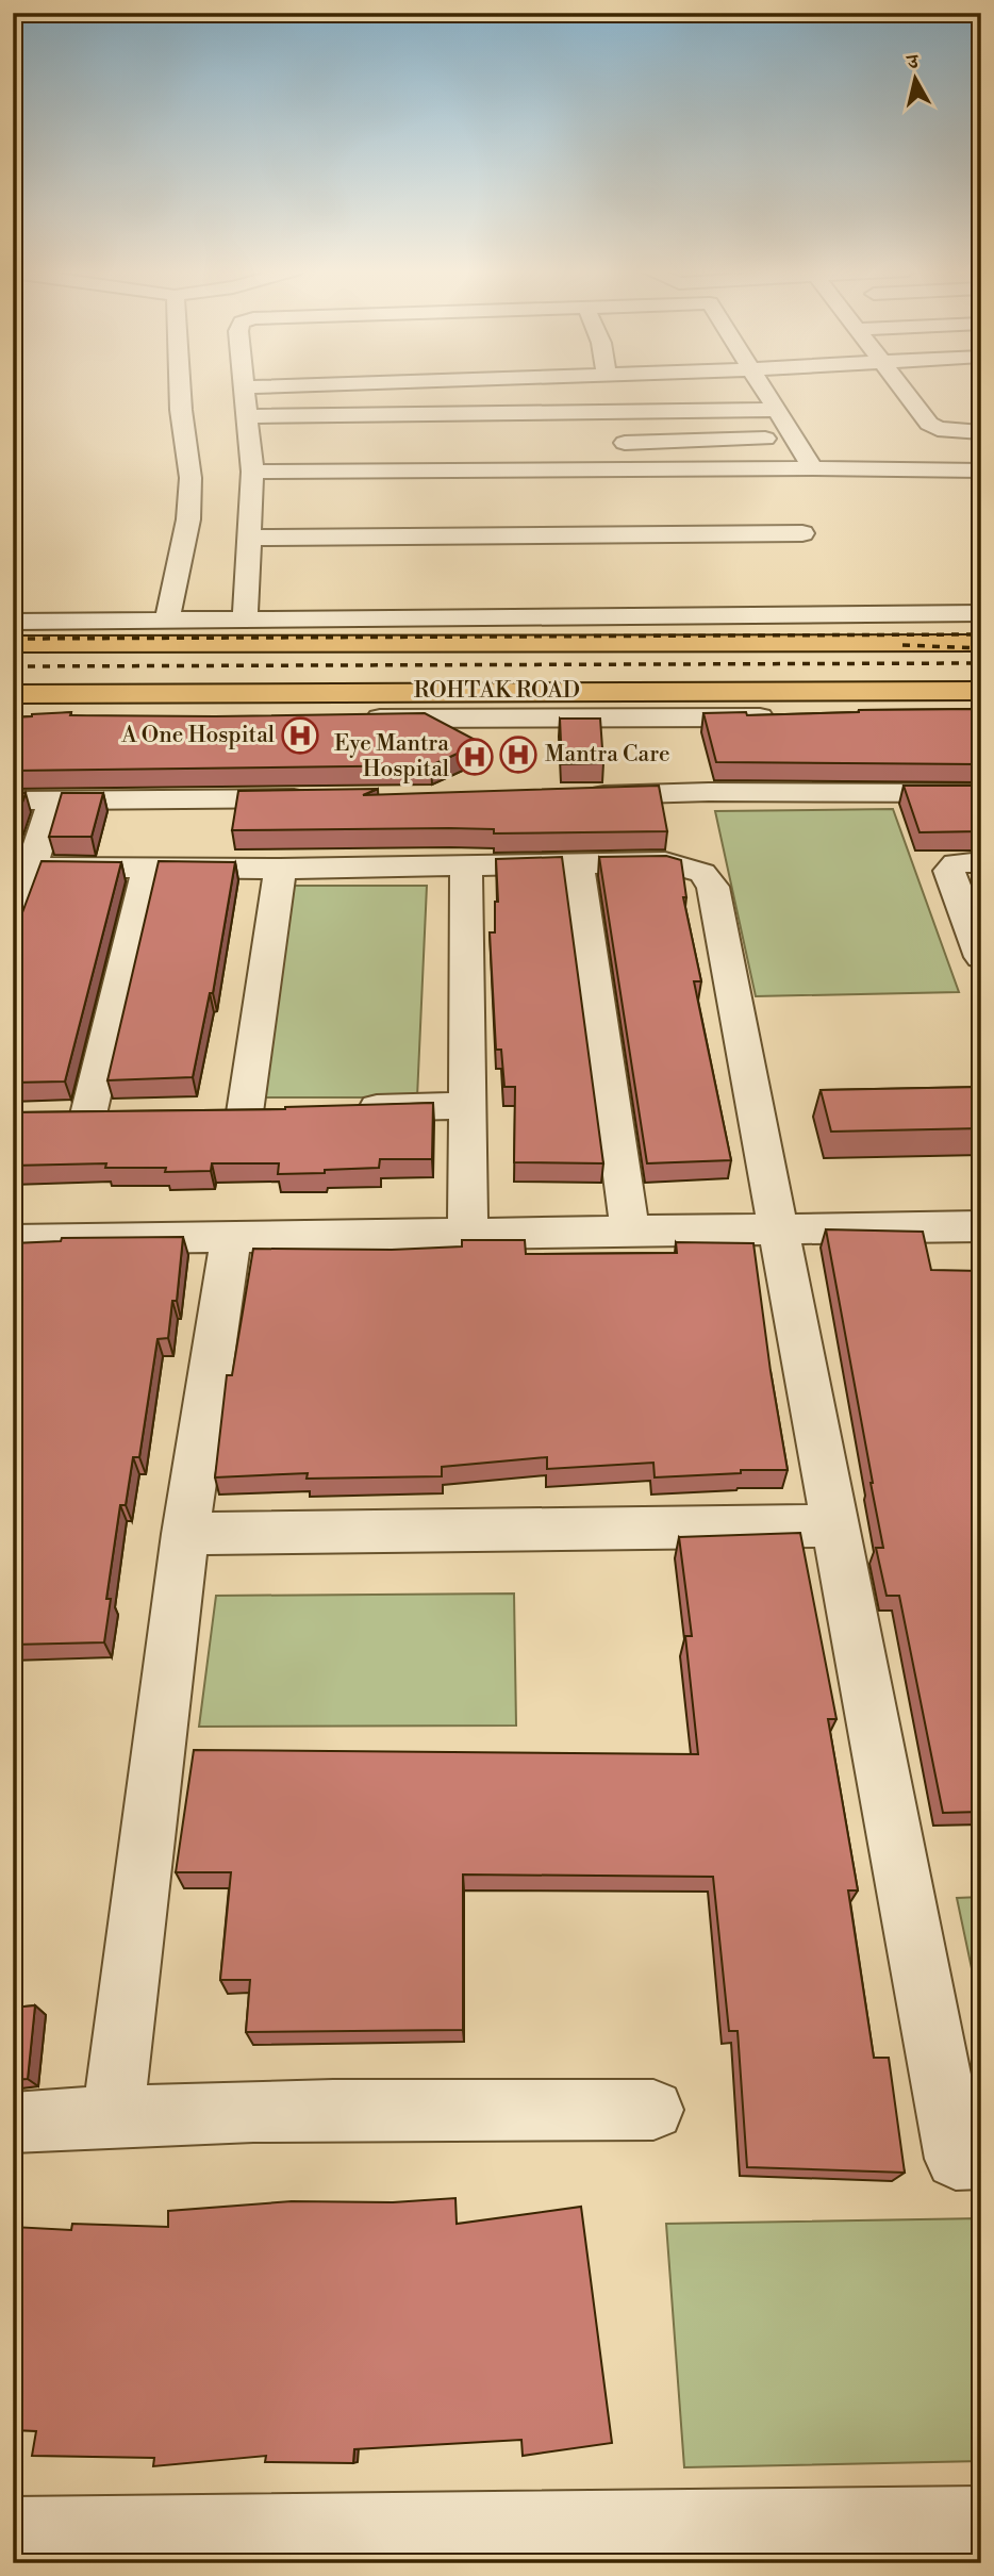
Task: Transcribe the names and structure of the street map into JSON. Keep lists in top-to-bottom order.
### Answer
{
  "streets": {
    "main road": ["ROHTAK ROAD"]
  },
  "places": {
    "hospital": ["A One Hospital", "Mantra Care", "Eye Mantra Hospital"]
  },
  "north": "top"
}
